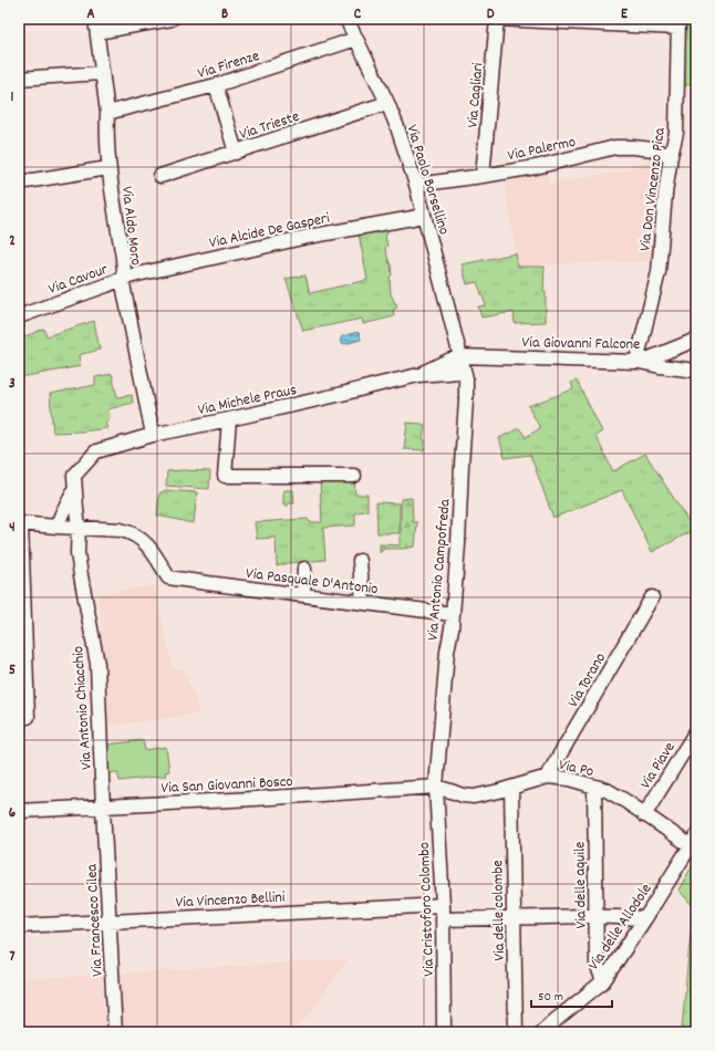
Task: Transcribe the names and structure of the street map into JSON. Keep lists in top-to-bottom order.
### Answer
{
  "streets": {
    "street": [
      "Via Firenze",
      "Via Cagliari",
      "Via Trieste",
      "Via Palermo",
      "Via Paolo Borsellino",
      "Via Don Vincenzo Pica",
      "Via Aldo Moro",
      "Via Alcide De Gasperi",
      "Via Cavour",
      "Via Giovanni Falcone",
      "Via Michele Praus",
      "Via Antonio Campofreda",
      "Via Pasquale D'Antonio",
      "Via Torano",
      "Via Antonio Chiacchio",
      "Via Piave",
      "Via Po",
      "Via San Giovanni Bosco",
      "Via delle aquile",
      "Via Vincenzo Bellini",
      "Via Cristoforo Colombo",
      "Via delle colombe",
      "Via Francesco Cilea",
      "Via delle Allodole"
    ]
  },
  "crossings": [
    ["Via Firenze", "Via Paolo Borsellino"],
    ["Via Firenze", "Via Aldo Moro"],
    ["Via Cagliari", "Via Palermo"],
    ["Via Trieste", "Via Paolo Borsellino"],
    ["Via Palermo", "Via Paolo Borsellino"],
    ["Via Palermo", "Via Don Vincenzo Pica"],
    ["Via Paolo Borsellino", "Via Alcide De Gasperi"],
    ["Via Paolo Borsellino", "Via Giovanni Falcone"],
    ["Via Paolo Borsellino", "Via Michele Praus"],
    ["Via Paolo Borsellino", "Via Antonio Campofreda"],
    ["Via Don Vincenzo Pica", "Via Giovanni Falcone"],
    ["Via Aldo Moro", "Via Alcide De Gasperi"],
    ["Via Aldo Moro", "Via Cavour"],
    ["Via Aldo Moro", "Via Michele Praus"],
    ["Via Alcide De Gasperi", "Via Cavour"],
    ["Via Giovanni Falcone", "Via Michele Praus"],
    ["Via Giovanni Falcone", "Via Antonio Campofreda"],
    ["Via Michele Praus", "Via Antonio Campofreda"],
    ["Via Michele Praus", "Via Antonio Chiacchio"],
    ["Via Antonio Campofreda", "Via Pasquale D'Antonio"],
    ["Via Antonio Campofreda", "Via Po"],
    ["Via Antonio Campofreda", "Via San Giovanni Bosco"],
    ["Via Antonio Campofreda", "Via Cristoforo Colombo"],
    ["Via Pasquale D'Antonio", "Via Antonio Chiacchio"],
    ["Via Torano", "Via Po"],
    ["Via Antonio Chiacchio", "Via San Giovanni Bosco"],
    ["Via Antonio Chiacchio", "Via Francesco Cilea"],
    ["Via Piave", "Via Po"],
    ["Via Po", "Via San Giovanni Bosco"],
    ["Via Po", "Via delle aquile"],
    ["Via Po", "Via Cristoforo Colombo"],
    ["Via Po", "Via delle colombe"],
    ["Via Po", "Via delle Allodole"],
    ["Via San Giovanni Bosco", "Via Cristoforo Colombo"],
    ["Via San Giovanni Bosco", "Via Francesco Cilea"],
    ["Via delle aquile", "Via delle Allodole"],
    ["Via Vincenzo Bellini", "Via Cristoforo Colombo"],
    ["Via Vincenzo Bellini", "Via Francesco Cilea"]
  ],
  "scale_bar": "50 m",
  "grid": {
    "columns": [
      "A",
      "B",
      "C",
      "D",
      "E"
    ],
    "rows": [
      "1",
      "2",
      "3",
      "4",
      "5",
      "6",
      "7"
    ]
  }
}
